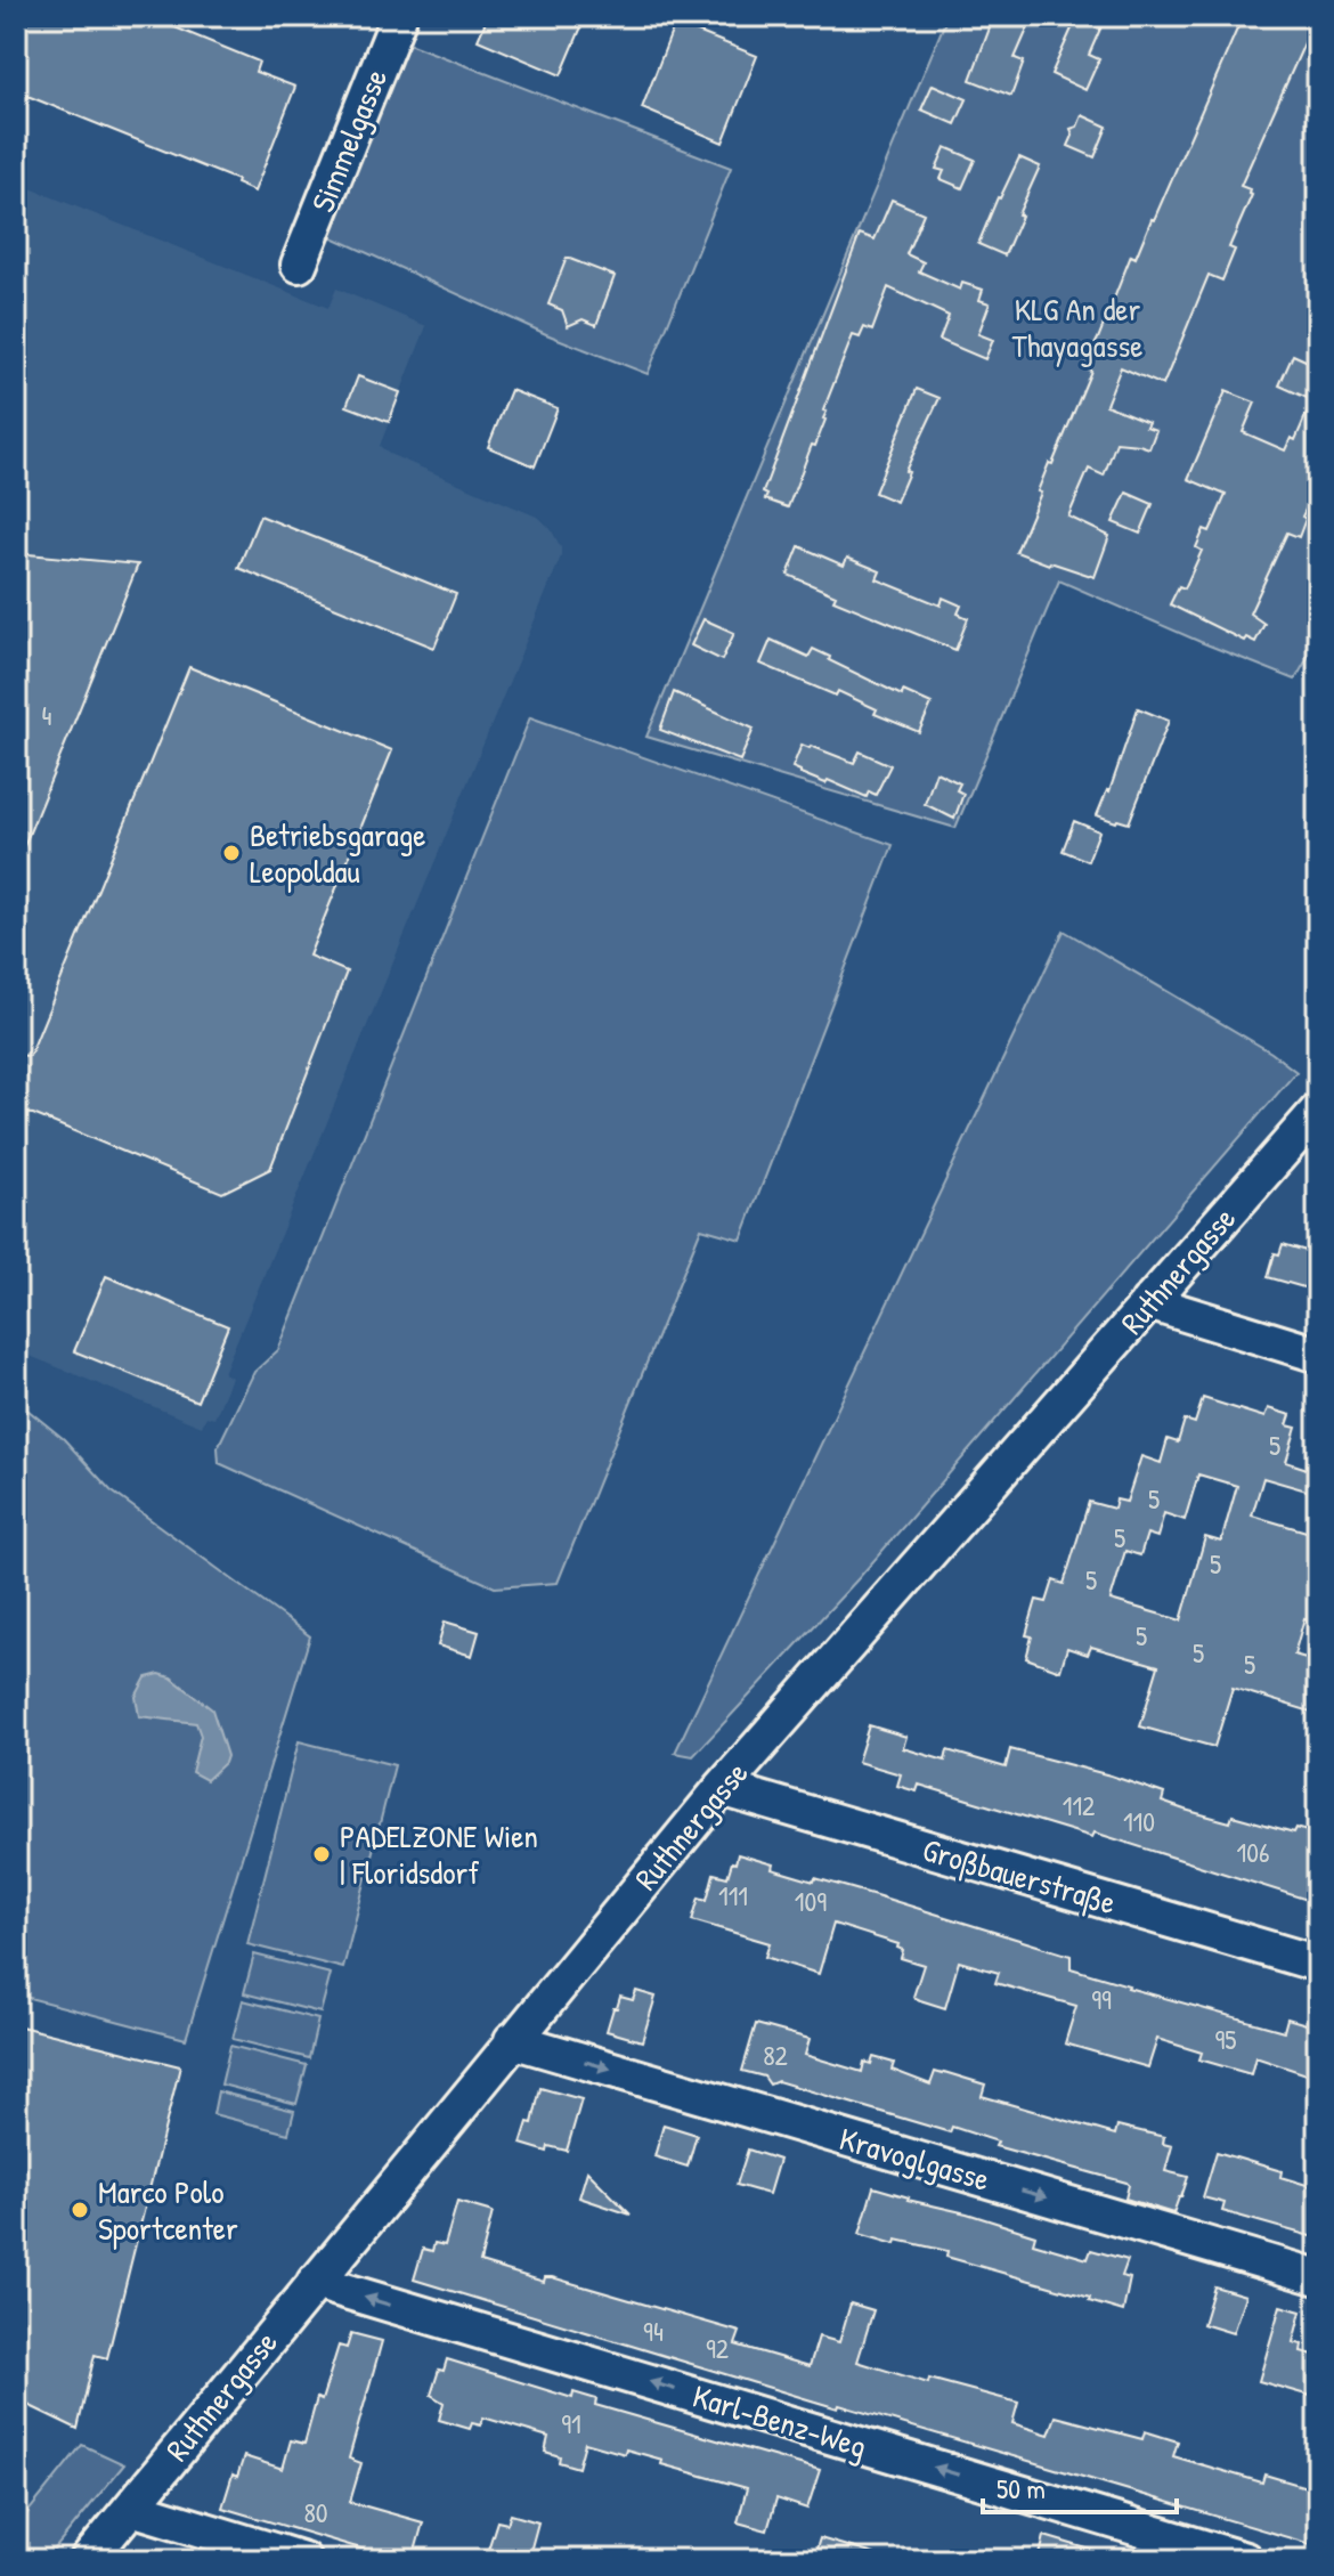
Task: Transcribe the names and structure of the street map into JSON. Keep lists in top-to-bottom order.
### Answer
{
  "streets": {
    "street": [
      "Simmelgasse",
      "Ruthnergasse",
      "Großbauerstraße",
      "Kravoglgasse",
      "Karl-Benz-Weg"
    ]
  },
  "crossings": [
    ["Ruthnergasse", "Großbauerstraße"],
    ["Ruthnergasse", "Kravoglgasse"],
    ["Ruthnergasse", "Karl-Benz-Weg"]
  ],
  "one_way": ["Kravoglgasse", "Karl-Benz-Weg"],
  "parks": ["KLG An der Thayagasse"],
  "places": ["Betriebsgarage Leopoldau", "PADELZONE Wien | Floridsdorf", "Marco Polo Sportcenter"],
  "house_numbers": [
    "4",
    "5",
    "5",
    "5",
    "5",
    "5",
    "5",
    "5",
    "5",
    "112",
    "110",
    "106",
    "111",
    "109",
    "99",
    "95",
    "82",
    "94",
    "92",
    "91",
    "80"
  ],
  "scale_bar": "50 m"
}
